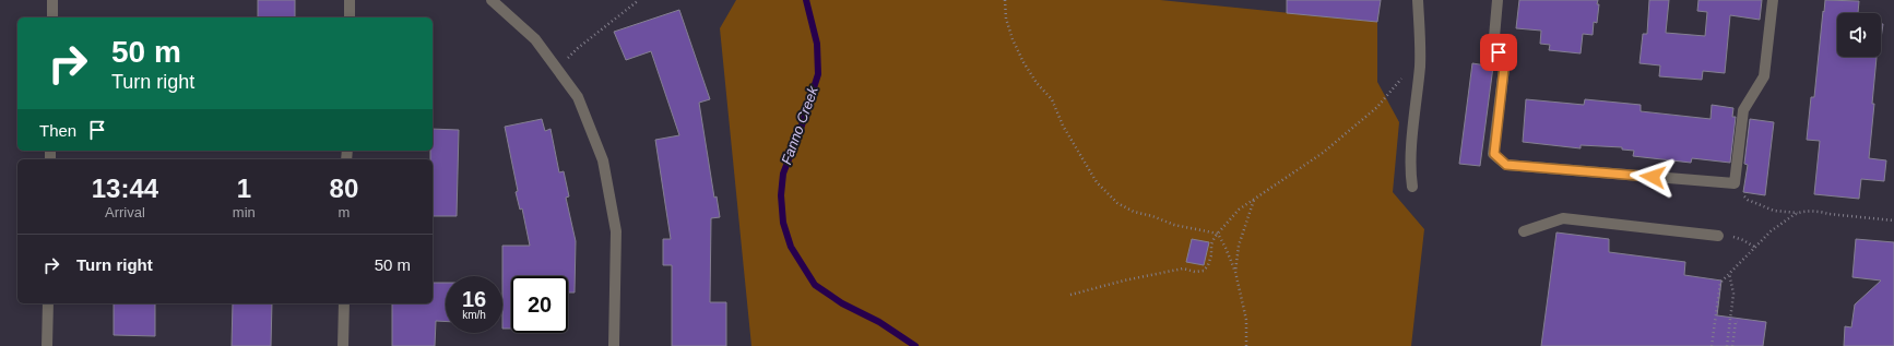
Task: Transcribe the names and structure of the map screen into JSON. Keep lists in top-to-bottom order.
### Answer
{
  "water": ["Fanno Creek"],
  "page": {
    "turn": ["50 m", "Turn right"],
    "then": "Then",
    "eta": [
      "13:44",
      "Arrival",
      "1",
      "min",
      "80",
      "m"
    ],
    "list": [
      {
        "name": "Turn right",
        "value": "50 m"
      }
    ],
    "speed": "16 km/h",
    "limit": "20"
  }
}
